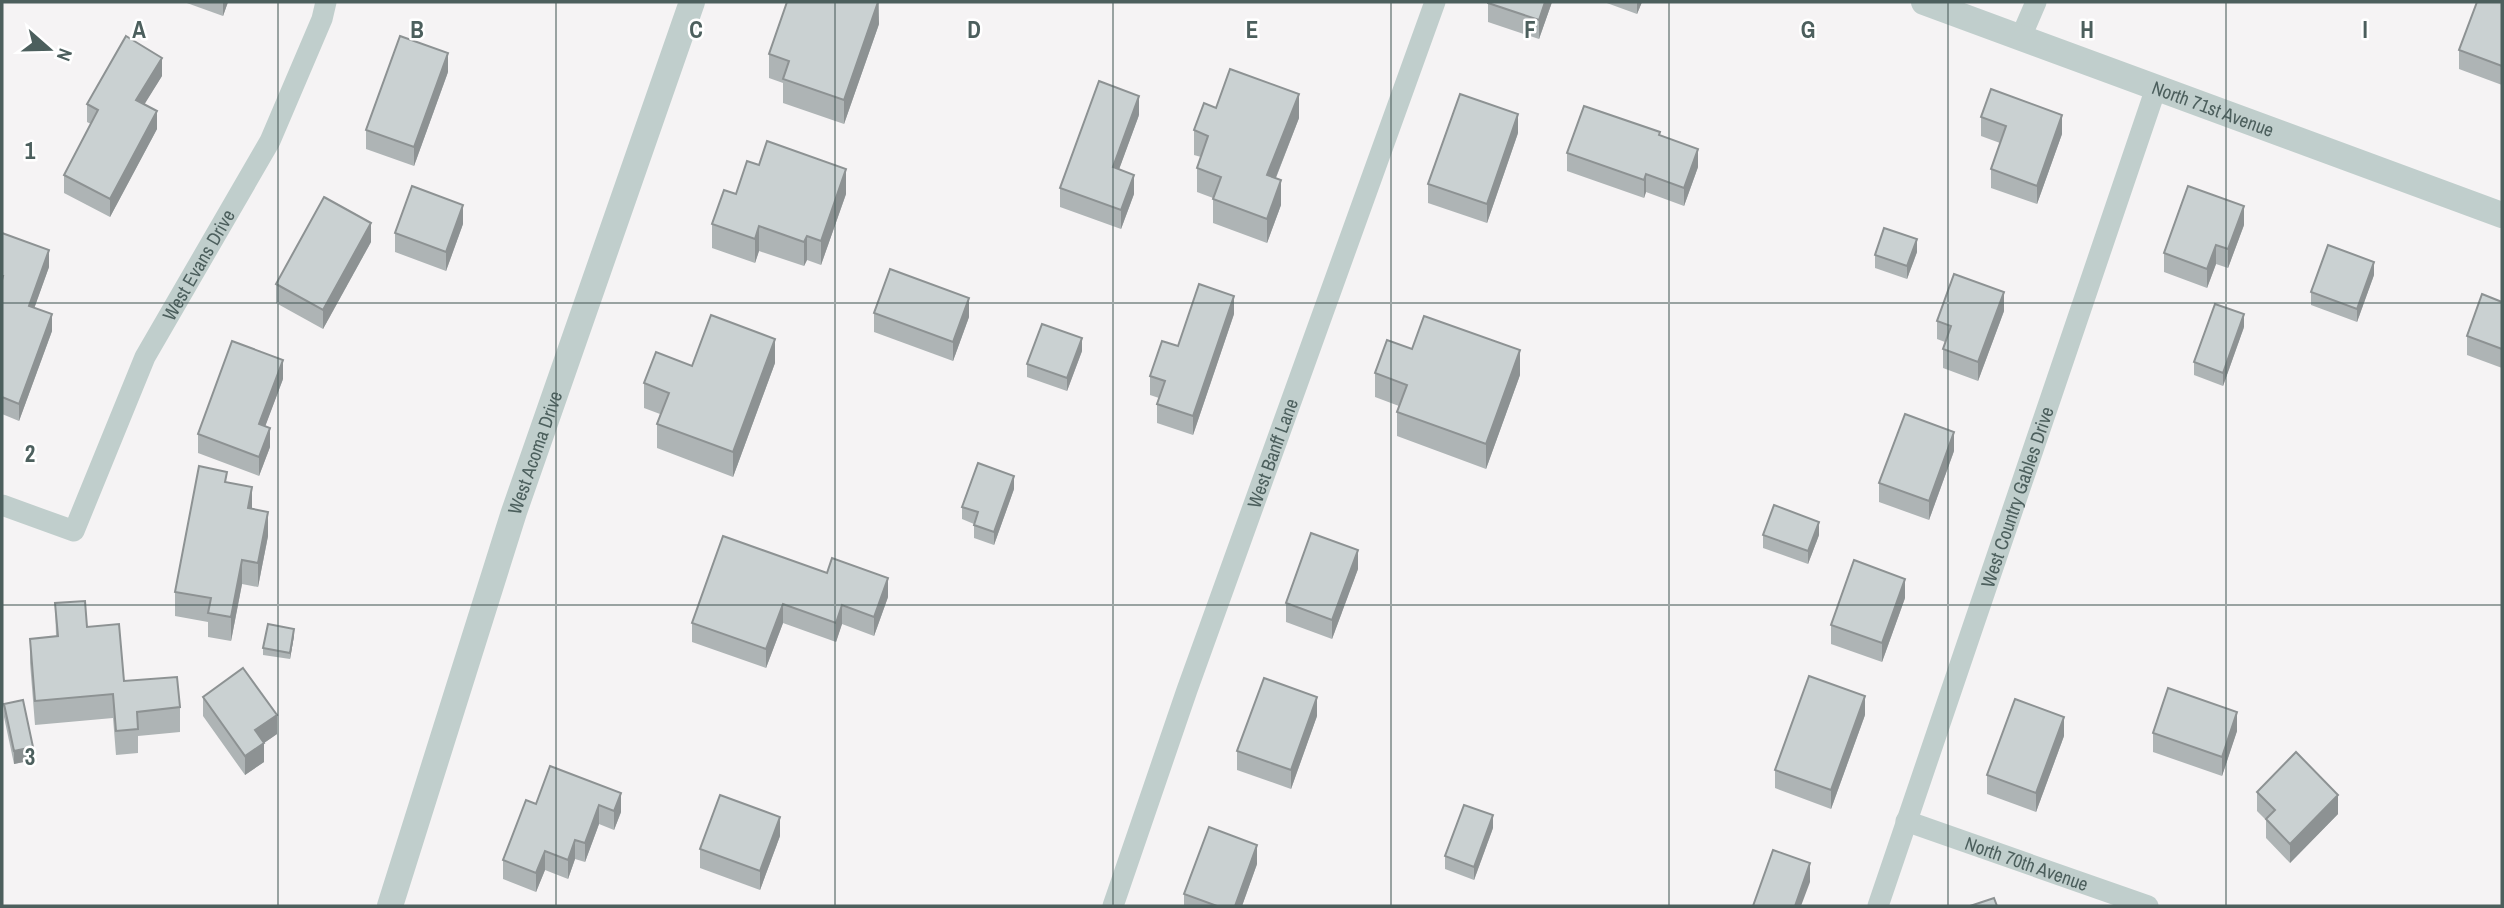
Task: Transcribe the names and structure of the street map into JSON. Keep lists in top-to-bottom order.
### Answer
{
  "streets": {
    "street": [
      "North 71st Avenue",
      "West Evans Drive",
      "West Acoma Drive",
      "West Banff Lane",
      "West Country Gables Drive",
      "North 70th Avenue"
    ]
  },
  "crossings": [
    ["North 71st Avenue", "West Country Gables Drive"],
    ["West Country Gables Drive", "North 70th Avenue"]
  ],
  "north": "right",
  "grid": {
    "columns": [
      "A",
      "B",
      "C",
      "D",
      "E",
      "F",
      "G",
      "H",
      "I"
    ],
    "rows": ["1", "2", "3"]
  }
}
